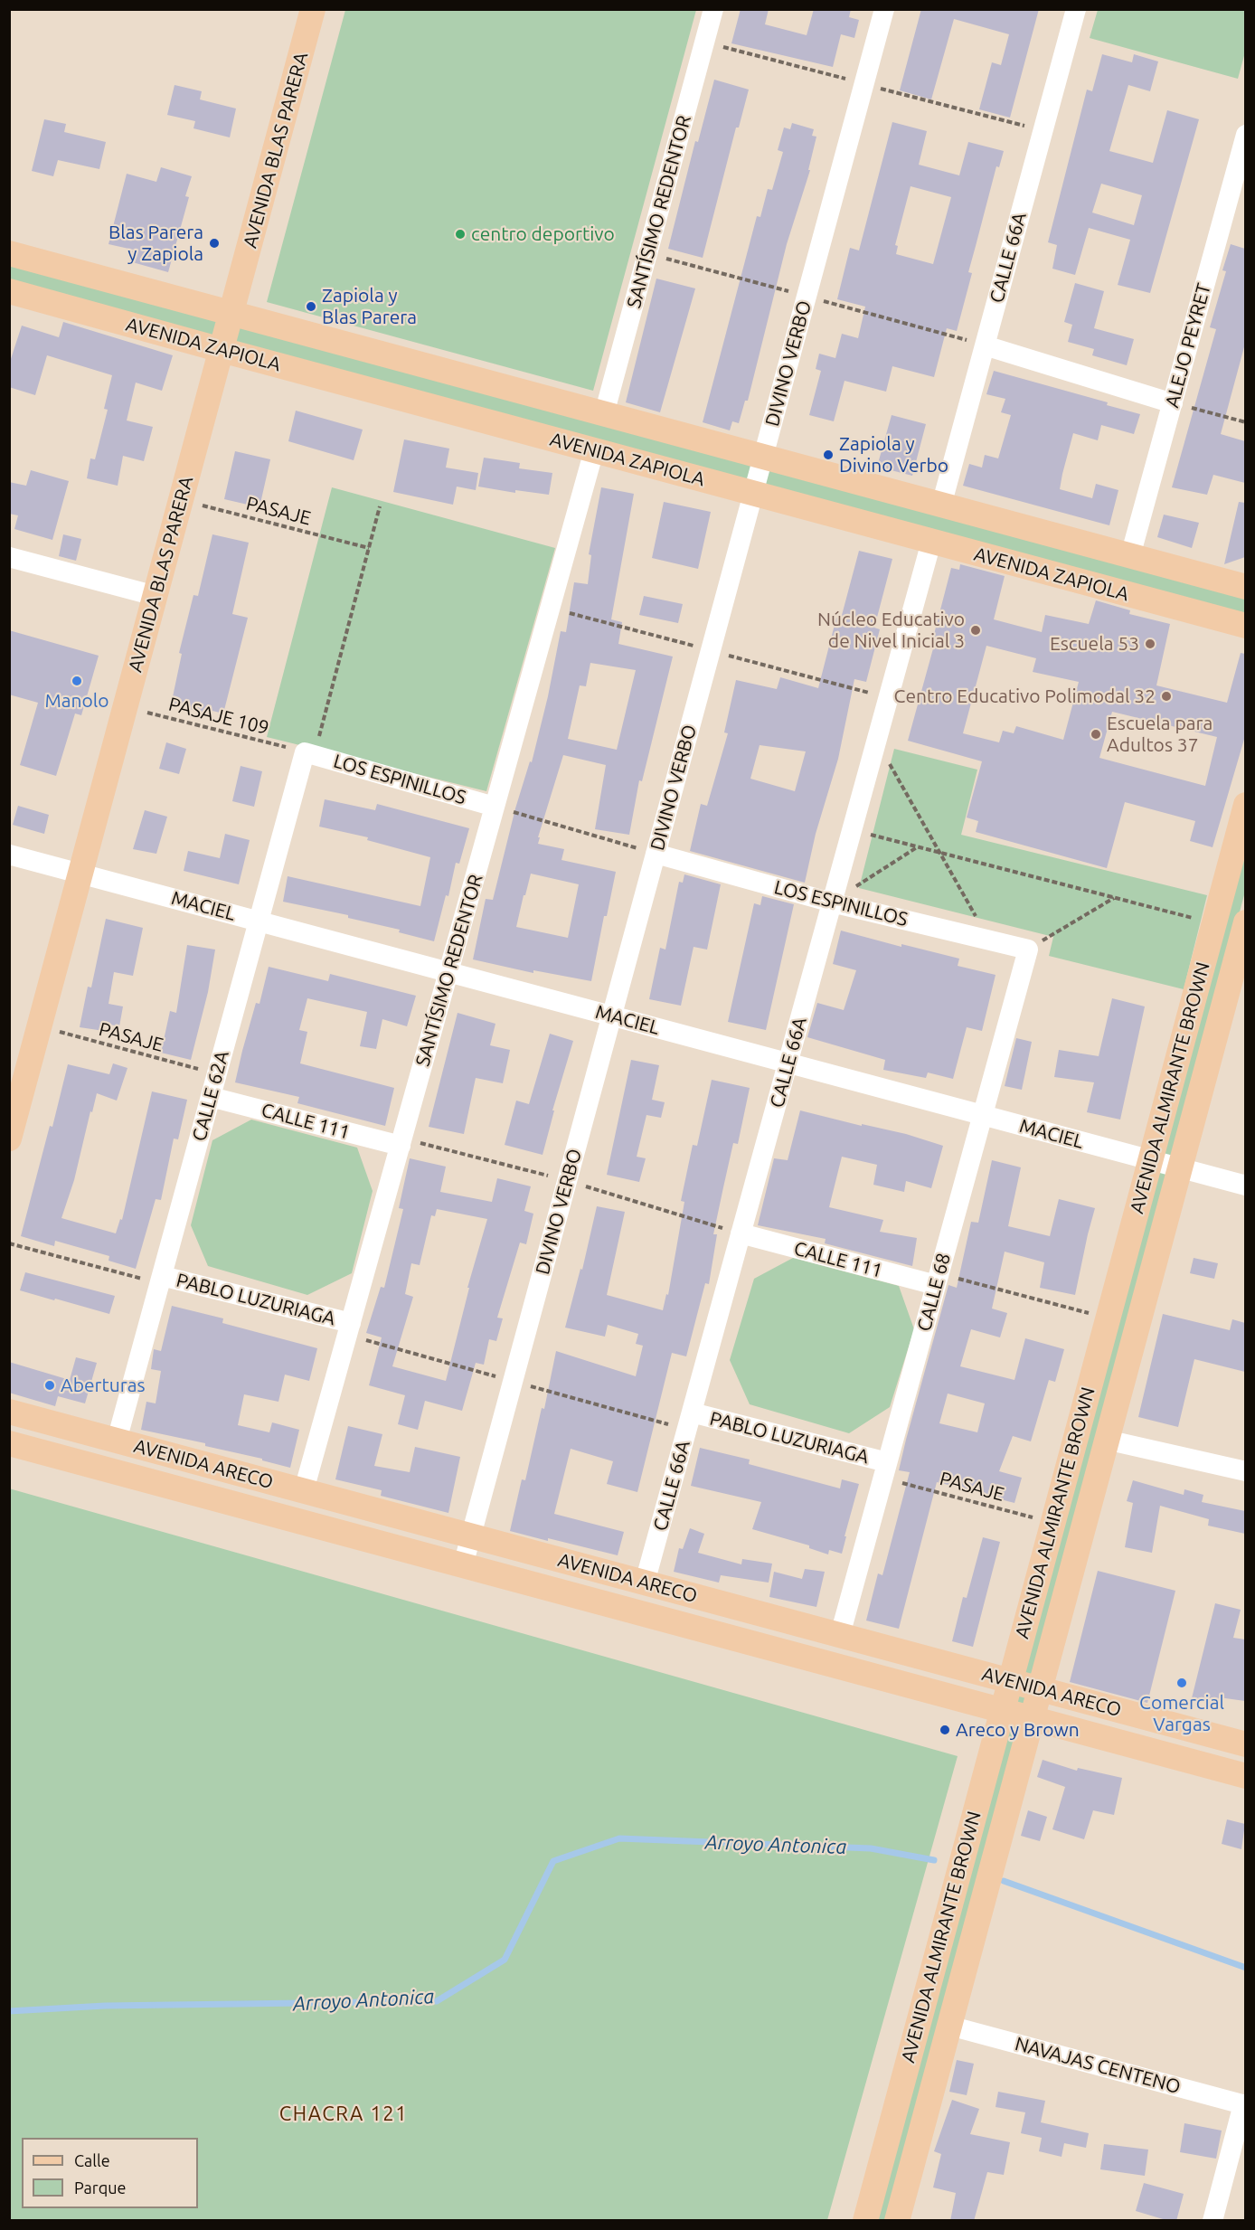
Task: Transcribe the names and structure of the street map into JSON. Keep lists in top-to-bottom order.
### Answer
{
  "streets": {
    "main road": [
      "AVENIDA BLAS PARERA",
      "AVENIDA ZAPIOLA",
      "AVENIDA ALMIRANTE BROWN",
      "AVENIDA ARECO"
    ],
    "street": [
      "SANTÍSIMO REDENTOR",
      "CALLE 66A",
      "ALEJO PEYRET",
      "DIVINO VERBO",
      "LOS ESPINILLOS",
      "MACIEL",
      "CALLE 62A",
      "CALLE 111",
      "CALLE 68",
      "PABLO LUZURIAGA",
      "NAVAJAS CENTENO"
    ],
    "path": ["PASAJE", "PASAJE 109"]
  },
  "crossings": [
    ["AVENIDA BLAS PARERA", "AVENIDA ZAPIOLA"],
    ["AVENIDA BLAS PARERA", "PASAJE"],
    ["AVENIDA BLAS PARERA", "PASAJE 109"],
    ["AVENIDA BLAS PARERA", "MACIEL"],
    ["SANTÍSIMO REDENTOR", "AVENIDA ZAPIOLA"],
    ["SANTÍSIMO REDENTOR", "LOS ESPINILLOS"],
    ["SANTÍSIMO REDENTOR", "MACIEL"],
    ["SANTÍSIMO REDENTOR", "CALLE 111"],
    ["SANTÍSIMO REDENTOR", "PABLO LUZURIAGA"],
    ["SANTÍSIMO REDENTOR", "AVENIDA ARECO"],
    ["CALLE 66A", "AVENIDA ZAPIOLA"],
    ["CALLE 66A", "LOS ESPINILLOS"],
    ["CALLE 66A", "MACIEL"],
    ["CALLE 66A", "CALLE 111"],
    ["CALLE 66A", "PABLO LUZURIAGA"],
    ["CALLE 66A", "AVENIDA ARECO"],
    ["AVENIDA ZAPIOLA", "ALEJO PEYRET"],
    ["AVENIDA ZAPIOLA", "DIVINO VERBO"],
    ["DIVINO VERBO", "LOS ESPINILLOS"],
    ["DIVINO VERBO", "MACIEL"],
    ["DIVINO VERBO", "AVENIDA ARECO"],
    ["PASAJE", "AVENIDA ALMIRANTE BROWN"],
    ["PASAJE", "CALLE 62A"],
    ["PASAJE", "CALLE 68"],
    ["PASAJE", "PABLO LUZURIAGA"],
    ["PASAJE 109", "LOS ESPINILLOS"],
    ["PASAJE 109", "CALLE 62A"],
    ["LOS ESPINILLOS", "CALLE 62A"],
    ["LOS ESPINILLOS", "CALLE 68"],
    ["MACIEL", "AVENIDA ALMIRANTE BROWN"],
    ["MACIEL", "CALLE 62A"],
    ["MACIEL", "CALLE 68"],
    ["AVENIDA ALMIRANTE BROWN", "AVENIDA ARECO"],
    ["AVENIDA ALMIRANTE BROWN", "NAVAJAS CENTENO"],
    ["CALLE 62A", "CALLE 111"],
    ["CALLE 62A", "PABLO LUZURIAGA"],
    ["CALLE 62A", "AVENIDA ARECO"],
    ["CALLE 111", "CALLE 68"],
    ["CALLE 68", "PABLO LUZURIAGA"],
    ["CALLE 68", "AVENIDA ARECO"]
  ],
  "districts": ["CHACRA 121"],
  "water": ["Arroyo Antonica"],
  "places": [
    "centro deportivo",
    "Blas Parera y Zapiola",
    "Zapiola y Blas Parera",
    "Zapiola y Divino Verbo",
    "Núcleo Educativo de Nivel Inicial 3",
    "Escuela 53",
    "Manolo",
    "Centro Educativo Polimodal 32",
    "Escuela para Adultos 37",
    "Aberturas",
    "Comercial Vargas",
    "Areco y Brown"
  ],
  "legend": ["Calle", "Parque"]
}
